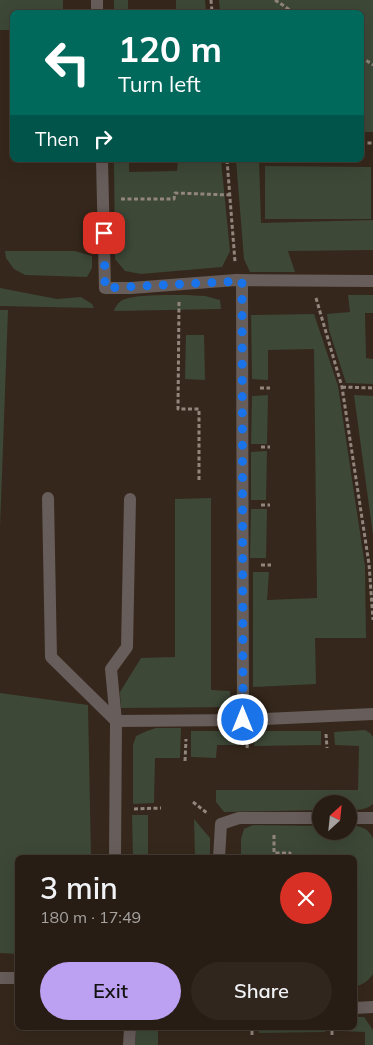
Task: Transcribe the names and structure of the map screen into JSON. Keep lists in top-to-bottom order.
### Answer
{
  "north": "top right",
  "page": {
    "turn": ["120 m", "Turn left"],
    "then": "Then",
    "heading": ["3 min", "180 m · 17:49"],
    "buttons": ["Exit", "Share"]
  }
}
